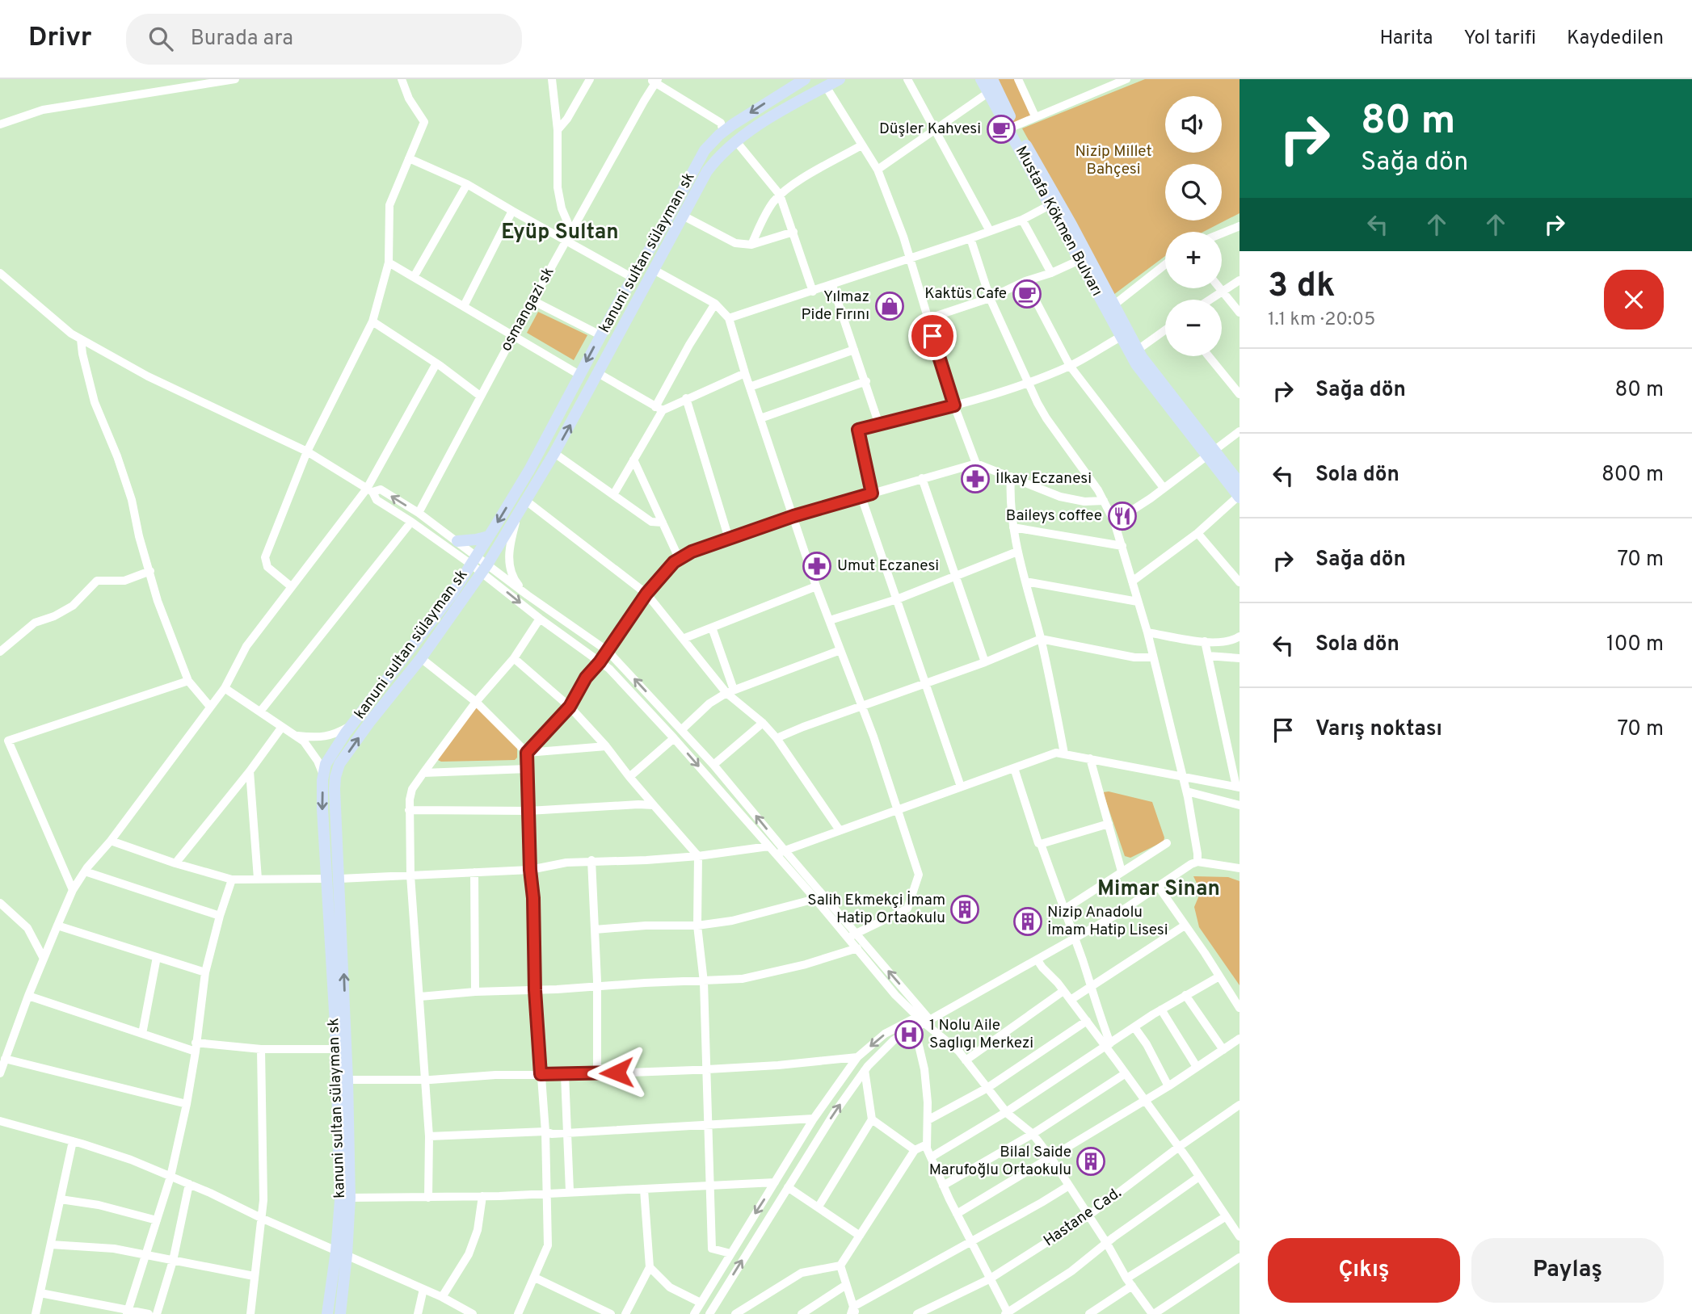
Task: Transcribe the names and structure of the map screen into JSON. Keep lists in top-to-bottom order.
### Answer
{
  "streets": {
    "main road": ["Mustafa Kökmen Bulvarı", "kanuni sultan sülayman sk"],
    "street": ["osmangazi sk", "Hastane Cad."]
  },
  "districts": ["Eyüp Sultan", "Mimar Sinan"],
  "parks": ["Nizip Millet Bahçesi"],
  "places": {
    "cafe": ["Düşler Kahvesi", "Kaktüs Cafe"],
    "shop": ["Yılmaz Pide Fırını"],
    "pharmacy": ["İlkay Eczanesi", "Umut Eczanesi"],
    "restaurant": ["Baileys coffee"],
    "building": ["Salih Ekmekçi İmam Hatip Ortaokulu", "Nizip Anadolu İmam Hatip Lisesi", "Bilal Saide Marufoğlu Ortaokulu"],
    "hospital": ["1 Nolu Aile Saglıgı Merkezi"]
  },
  "page": {
    "header": "Drivr",
    "search": "Burada ara",
    "nav": ["Harita", "Yol tarifi", "Kaydedilen"],
    "turn": ["80 m", "Sağa dön"],
    "map_buttons": ["+", "−"],
    "heading": ["3 dk", "1.1 km · 20:05"],
    "list": [
      {
        "name": "Sağa dön",
        "value": "80 m"
      },
      {
        "name": "Sola dön",
        "value": "800 m"
      },
      {
        "name": "Sağa dön",
        "value": "70 m"
      },
      {
        "name": "Sola dön",
        "value": "100 m"
      },
      {
        "name": "Varış noktası",
        "value": "70 m"
      }
    ],
    "buttons": ["Çıkış", "Paylaş"]
  }
}
